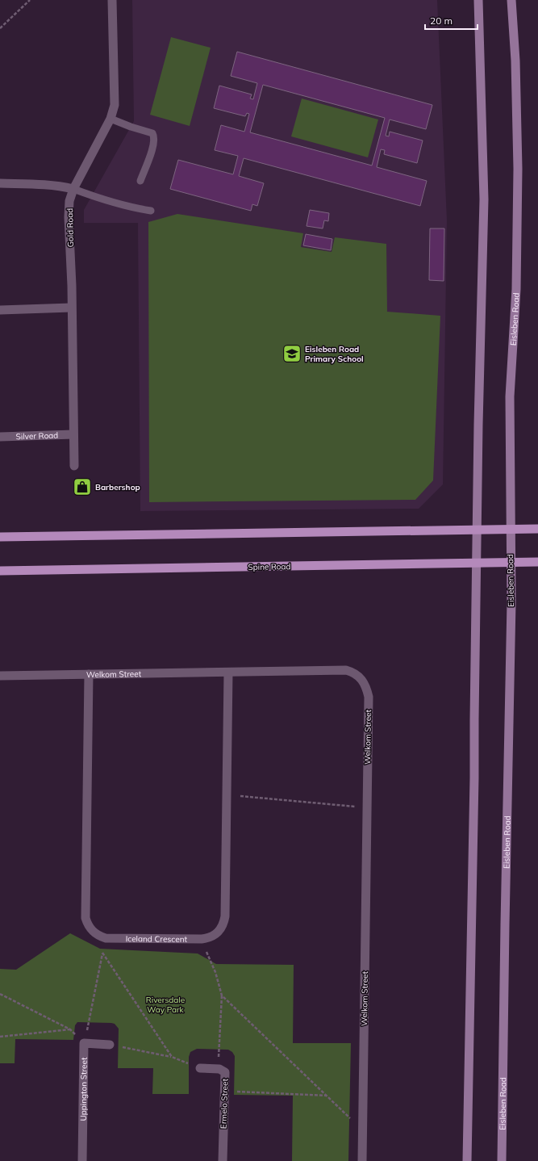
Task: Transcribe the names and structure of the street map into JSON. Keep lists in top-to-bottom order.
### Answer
{
  "streets": {
    "main road": ["Eisleben Road", "Spine Road"],
    "street": [
      "Gold Road",
      "Silver Road",
      "Welkom Street",
      "Iceland Crescent",
      "Uppington Street",
      "Ermelo Street"
    ]
  },
  "crossings": [
    ["Gold Road", "Silver Road"],
    ["Eisleben Road", "Spine Road"],
    ["Welkom Street", "Iceland Crescent"]
  ],
  "parks": ["Riversdale Way Park"],
  "places": {
    "school or university": ["Eisleben Road Primary School"],
    "shop": ["Barbershop"]
  },
  "scale_bar": "20 m"
}
